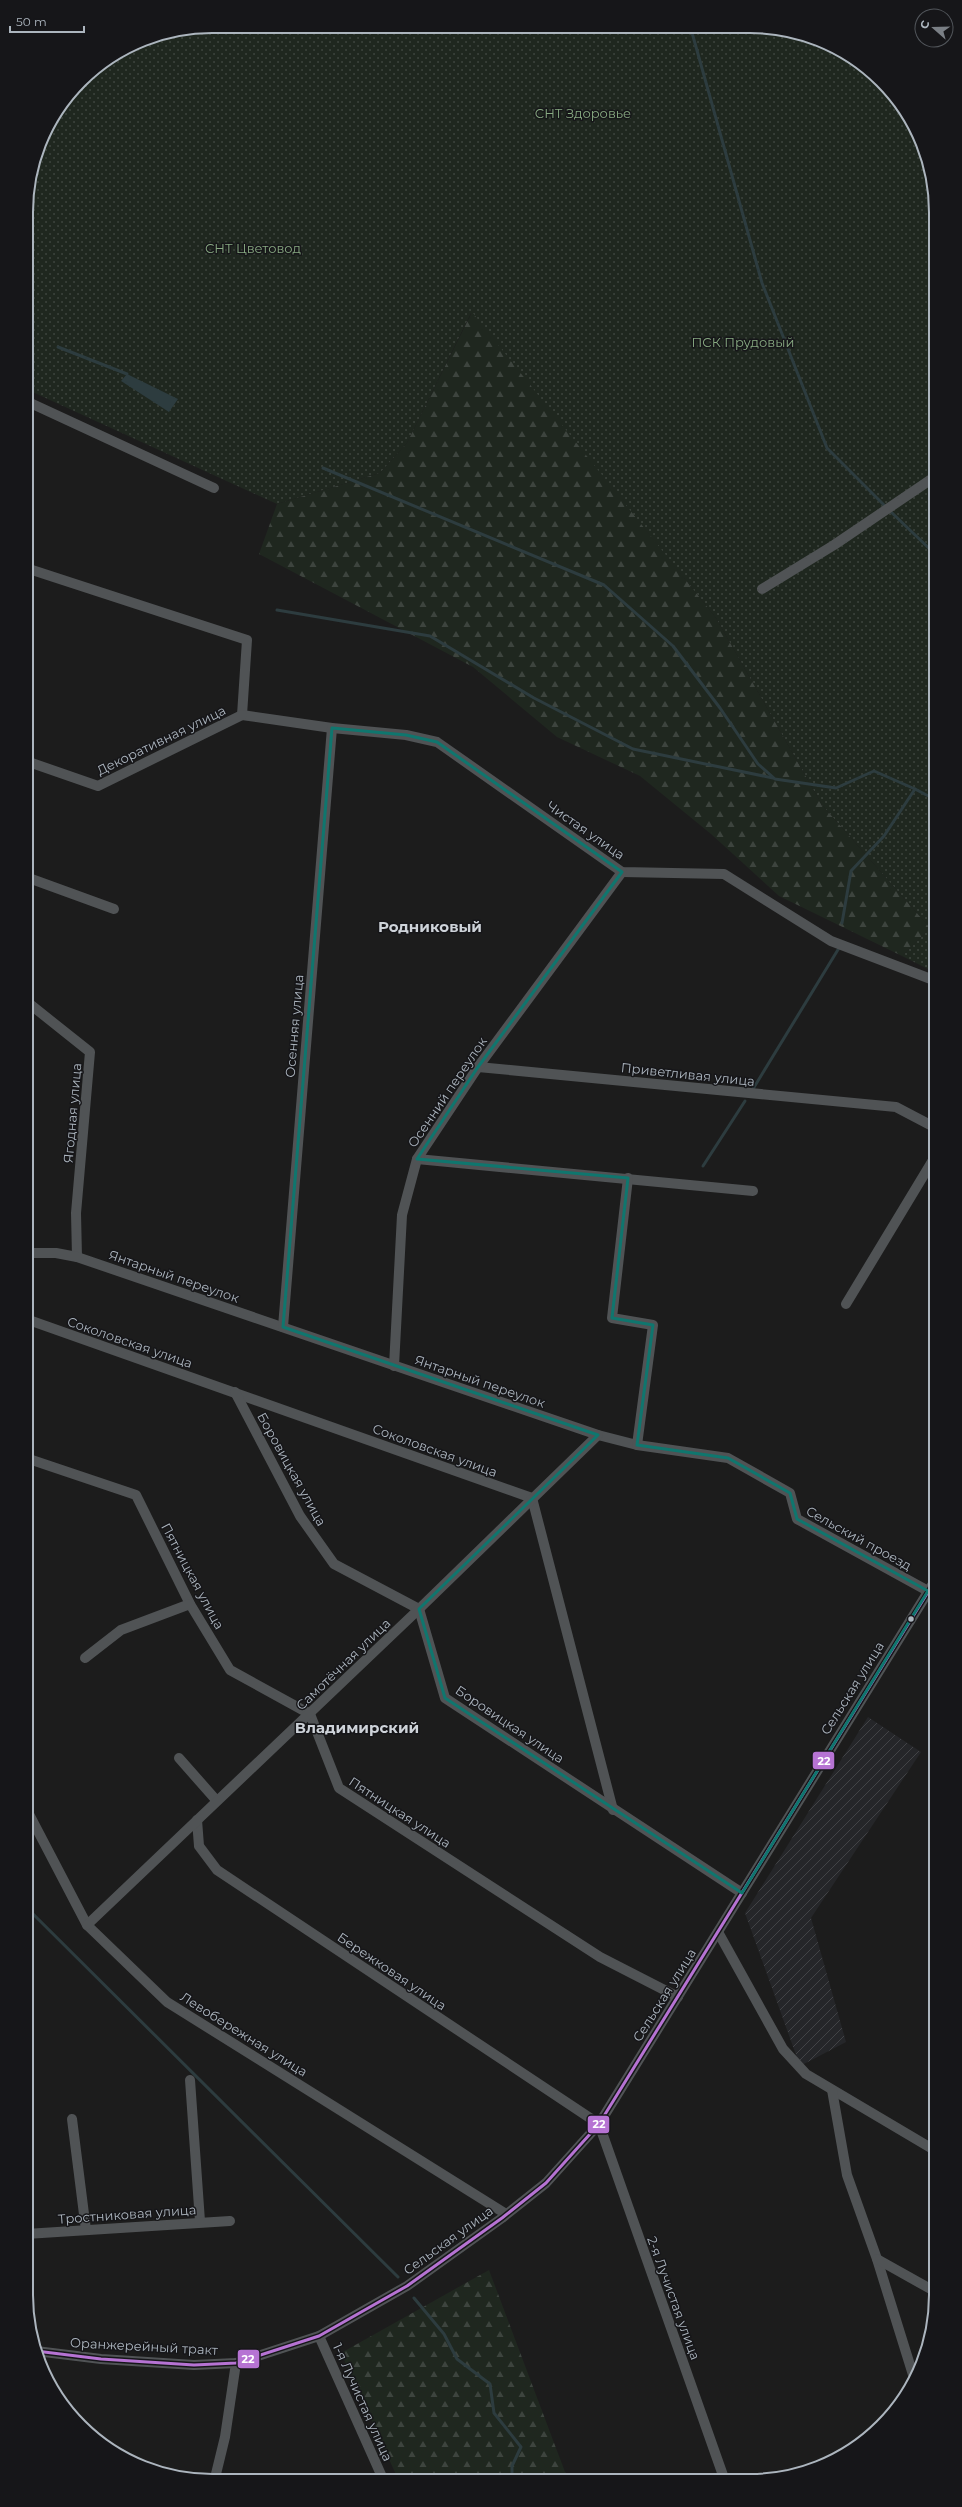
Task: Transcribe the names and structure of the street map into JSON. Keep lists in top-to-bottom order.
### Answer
{
  "streets": {
    "street": [
      "Декоративная улица",
      "Чистая улица",
      "Осенняя улица",
      "Приветливая улица",
      "Осенний переулок",
      "Ягодная улица",
      "Янтарный переулок",
      "Соколовская улица",
      "Боровицкая улица",
      "Сельский проезд",
      "Пятницкая улица",
      "Самотёчная улица",
      "Сельская улица",
      "Бережковая улица",
      "Левобережная улица",
      "Тростниковая улица",
      "2-я Лучистая улица",
      "Оранжерейный тракт",
      "1-я Лучистая улица"
    ]
  },
  "crossings": [
    ["Декоративная улица", "Чистая улица"],
    ["Чистая улица", "Осенняя улица"],
    ["Чистая улица", "Осенний переулок"],
    ["Осенняя улица", "Янтарный переулок"],
    ["Приветливая улица", "Осенний переулок"],
    ["Осенний переулок", "Янтарный переулок"],
    ["Ягодная улица", "Янтарный переулок"],
    ["Янтарный переулок", "Сельский проезд"],
    ["Янтарный переулок", "Самотёчная улица"],
    ["Соколовская улица", "Боровицкая улица"],
    ["Соколовская улица", "Самотёчная улица"],
    ["Боровицкая улица", "Самотёчная улица"],
    ["Боровицкая улица", "Сельская улица"],
    ["Сельский проезд", "Сельская улица"],
    ["Пятницкая улица", "Самотёчная улица"],
    ["Пятницкая улица", "Сельская улица"],
    ["Самотёчная улица", "Бережковая улица"],
    ["Самотёчная улица", "Левобережная улица"],
    ["Сельская улица", "Бережковая улица"],
    ["Сельская улица", "Левобережная улица"],
    ["Сельская улица", "2-я Лучистая улица"],
    ["Сельская улица", "Оранжерейный тракт"],
    ["Сельская улица", "1-я Лучистая улица"],
    ["Бережковая улица", "2-я Лучистая улица"],
    ["Оранжерейный тракт", "1-я Лучистая улица"]
  ],
  "districts": ["Родниковый", "Владимирский"],
  "parks": ["СНТ Здоровье", "СНТ Цветовод", "ПСК Прудовый"],
  "lines": ["transit line 22"],
  "scale_bar": "50 m",
  "north": "left"
}
